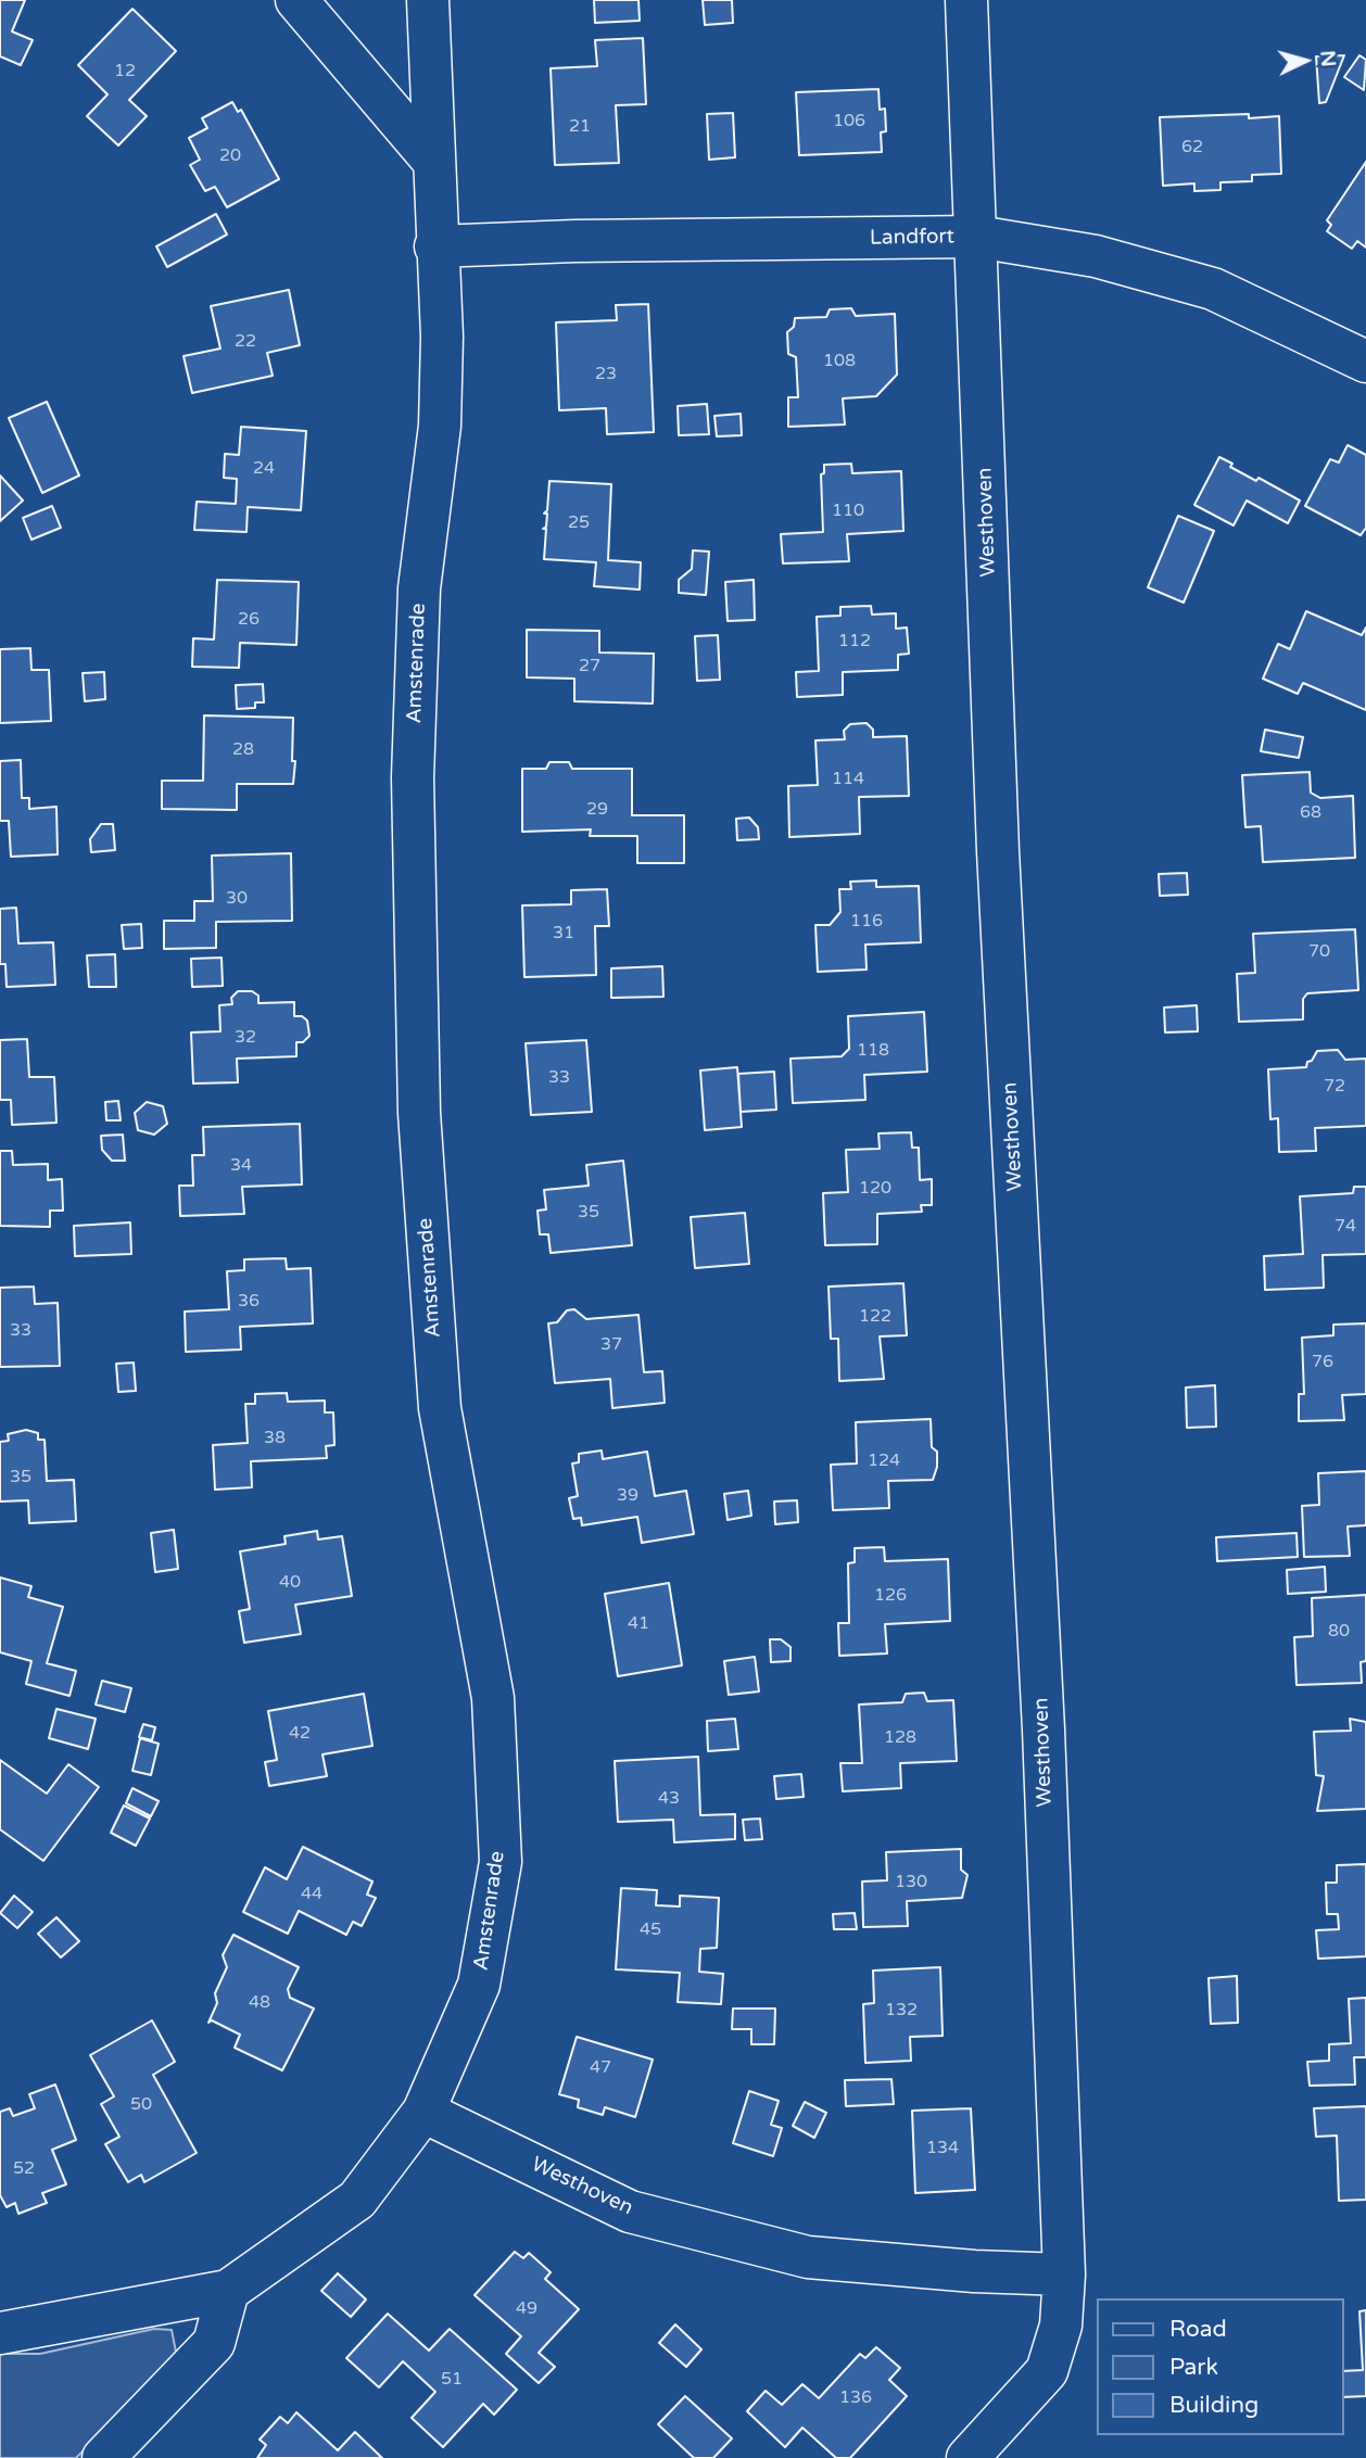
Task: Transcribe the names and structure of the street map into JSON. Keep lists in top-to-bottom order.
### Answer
{
  "streets": {
    "street": ["Landfort", "Westhoven", "Amstenrade"]
  },
  "crossings": [
    ["Landfort", "Westhoven"],
    ["Landfort", "Amstenrade"],
    ["Westhoven", "Amstenrade"]
  ],
  "house_numbers": [
    "12",
    "106",
    "21",
    "62",
    "20",
    "22",
    "108",
    "23",
    "24",
    "110",
    "25",
    "26",
    "112",
    "27",
    "28",
    "114",
    "29",
    "68",
    "30",
    "116",
    "31",
    "70",
    "32",
    "118",
    "33",
    "72",
    "34",
    "120",
    "35",
    "74",
    "36",
    "122",
    "33",
    "37",
    "76",
    "38",
    "124",
    "35",
    "39",
    "40",
    "126",
    "41",
    "80",
    "42",
    "128",
    "43",
    "130",
    "44",
    "45",
    "48",
    "132",
    "47",
    "50",
    "134",
    "52",
    "49",
    "51",
    "136"
  ],
  "legend": ["Road", "Park", "Building"],
  "north": "right"
}
